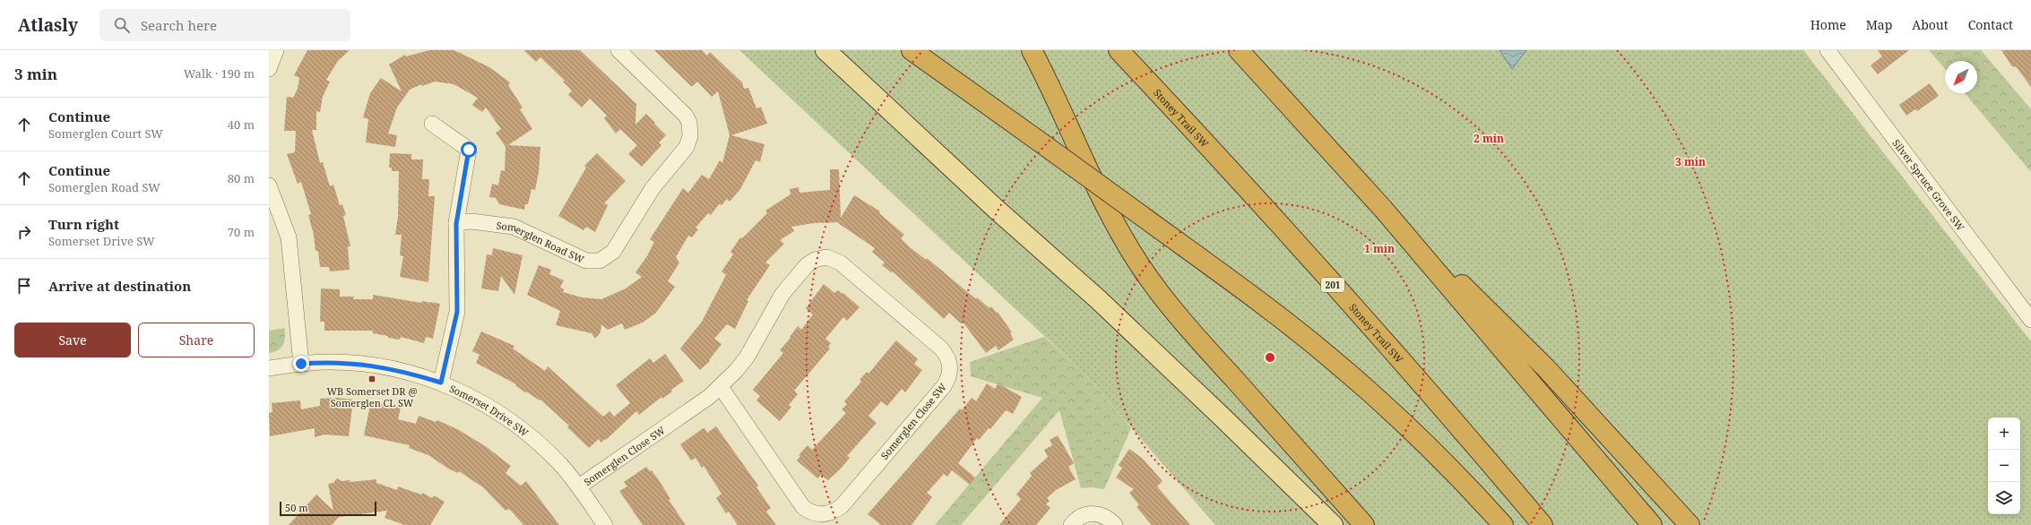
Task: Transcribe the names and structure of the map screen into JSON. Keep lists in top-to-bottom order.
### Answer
{
  "streets": {
    "highway": ["Stoney Trail SW", "201"],
    "street": [
      "Silver Spruce Grove SW",
      "Somerglen Road SW",
      "Somerset Drive SW",
      "Somerglen Close SW"
    ]
  },
  "crossings": [
    ["Somerset Drive SW", "Somerglen Close SW"]
  ],
  "places": {
    "transit": ["WB Somerset DR @ Somerglen CL SW"]
  },
  "scale_bar": "50 m",
  "north": "bottom left",
  "page": {
    "header": "Atlasly",
    "search": "Search here",
    "nav": [
      "Home",
      "Map",
      "About",
      "Contact"
    ],
    "heading": ["3 min", "Walk · 190 m"],
    "list": [
      ["Continue", "Somerglen Court SW", "40 m"],
      ["Continue", "Somerglen Road SW", "80 m"],
      ["Turn right", "Somerset Drive SW", "70 m"],
      "Arrive at destination"
    ],
    "buttons": ["Save", "Share"],
    "map_buttons": ["+", "−"],
    "scale": "50 m"
  },
  "rings": ["2 min", "3 min", "1 min"]
}
